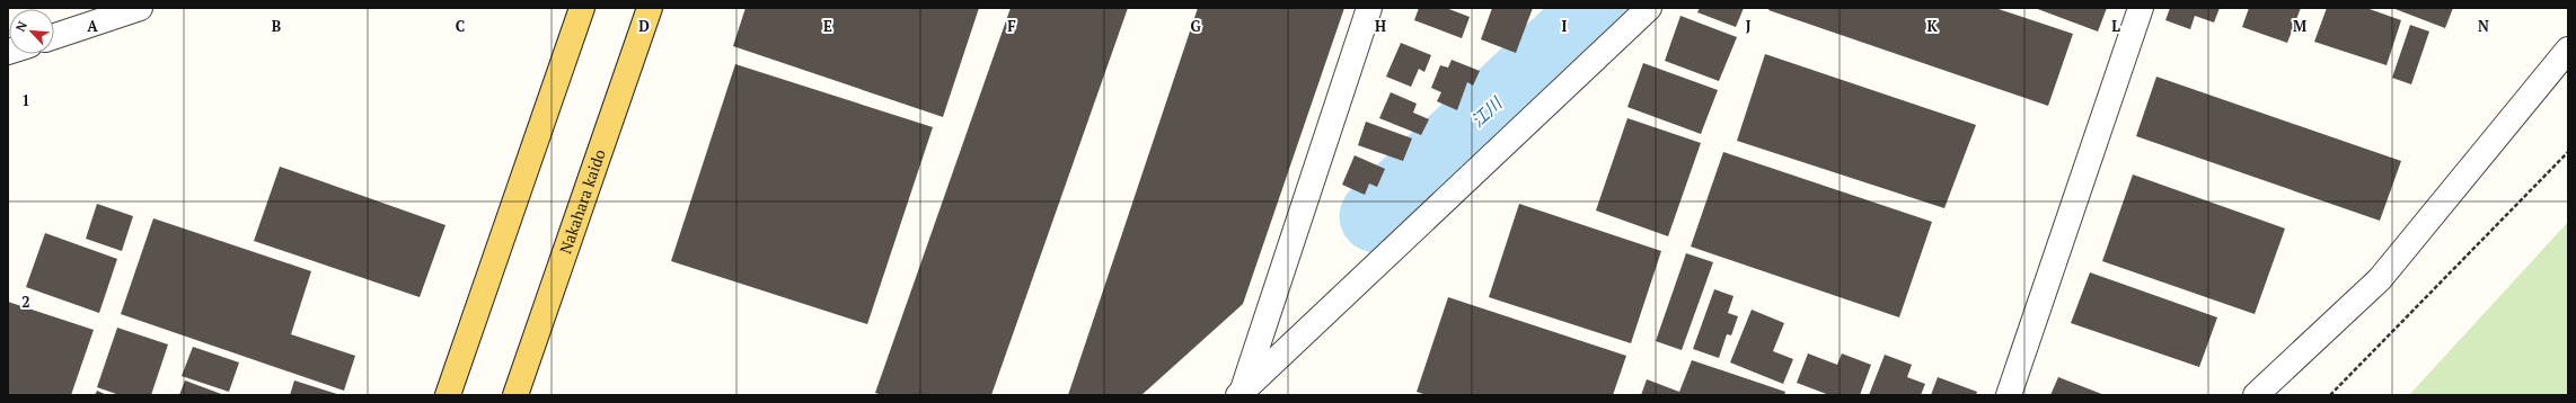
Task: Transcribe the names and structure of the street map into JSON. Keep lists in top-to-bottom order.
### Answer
{
  "streets": {
    "main road": ["Nakahara kaido"]
  },
  "water": ["江川"],
  "north": "top left",
  "grid": {
    "columns": [
      "A",
      "B",
      "C",
      "D",
      "E",
      "F",
      "G",
      "H",
      "I",
      "J",
      "K",
      "L",
      "M",
      "N"
    ],
    "rows": ["1", "2"]
  }
}
